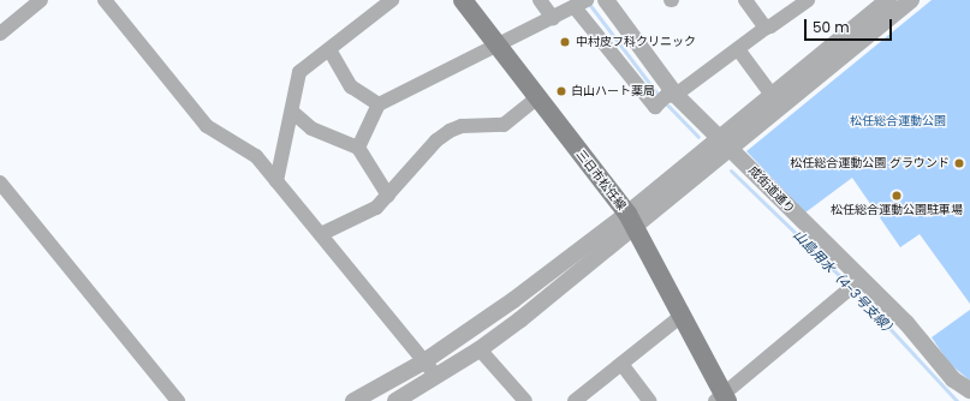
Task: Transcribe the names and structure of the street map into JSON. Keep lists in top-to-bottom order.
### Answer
{
  "streets": {
    "main road": ["三日市松任線"],
    "street": ["成街道通り"]
  },
  "water": ["山島用水（4-3号支線）"],
  "parks": ["松任総合運動公園"],
  "places": [
    "中村皮フ科クリニック",
    "白山ハート薬局",
    "松任総合運動公園 グラウンド",
    "松任総合運動公園駐車場"
  ],
  "scale_bar": "50 m"
}
